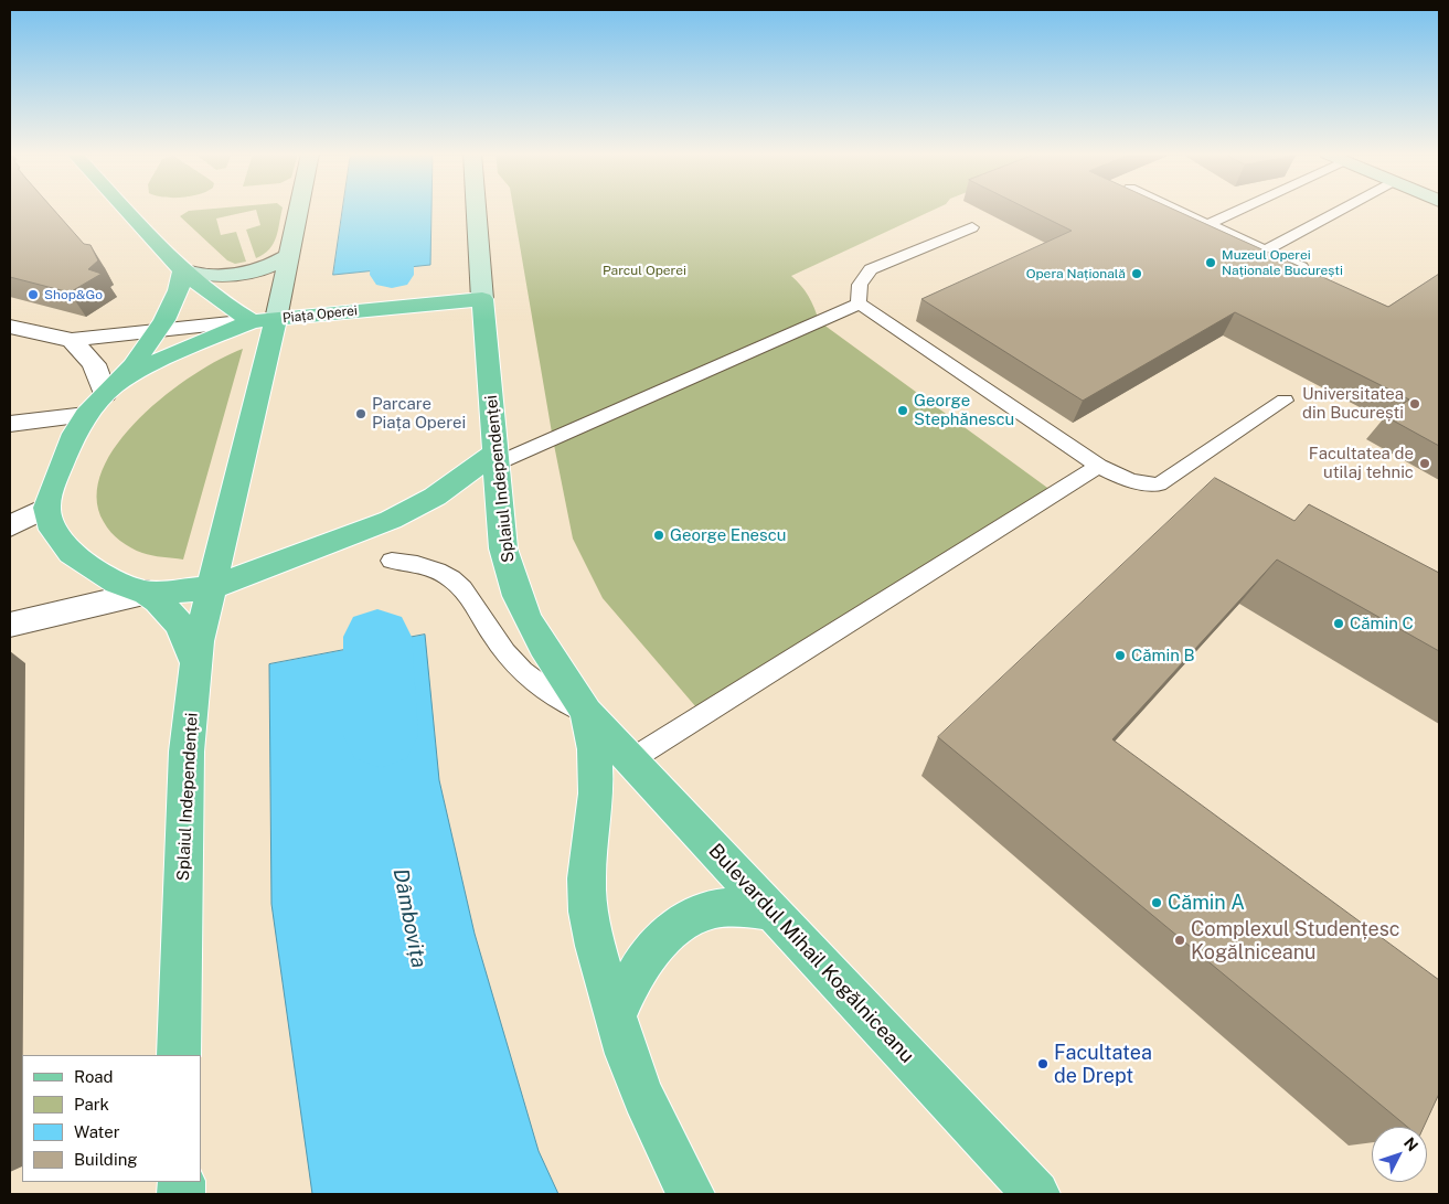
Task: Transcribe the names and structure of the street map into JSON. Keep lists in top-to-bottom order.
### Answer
{
  "streets": {
    "main road": ["Piața Operei", "Splaiul Independenței", "Bulevardul Mihail Kogălniceanu"]
  },
  "crossings": [
    ["Piața Operei", "Splaiul Independenței"],
    ["Splaiul Independenței", "Bulevardul Mihail Kogălniceanu"]
  ],
  "water": ["Dâmbovița"],
  "parks": ["Parcul Operei"],
  "places": [
    "Muzeul Operei Naționale București",
    "Opera Națională",
    "Shop&Go",
    "Universitatea din București",
    "George Stephănescu",
    "Parcare Piața Operei",
    "Facultatea de utilaj tehnic",
    "George Enescu",
    "Cămin C",
    "Cămin B",
    "Cămin A",
    "Complexul Studențesc Kogălniceanu",
    "Facultatea de Drept"
  ],
  "legend": [
    "Road",
    "Park",
    "Water",
    "Building"
  ],
  "north": "top right"
}
